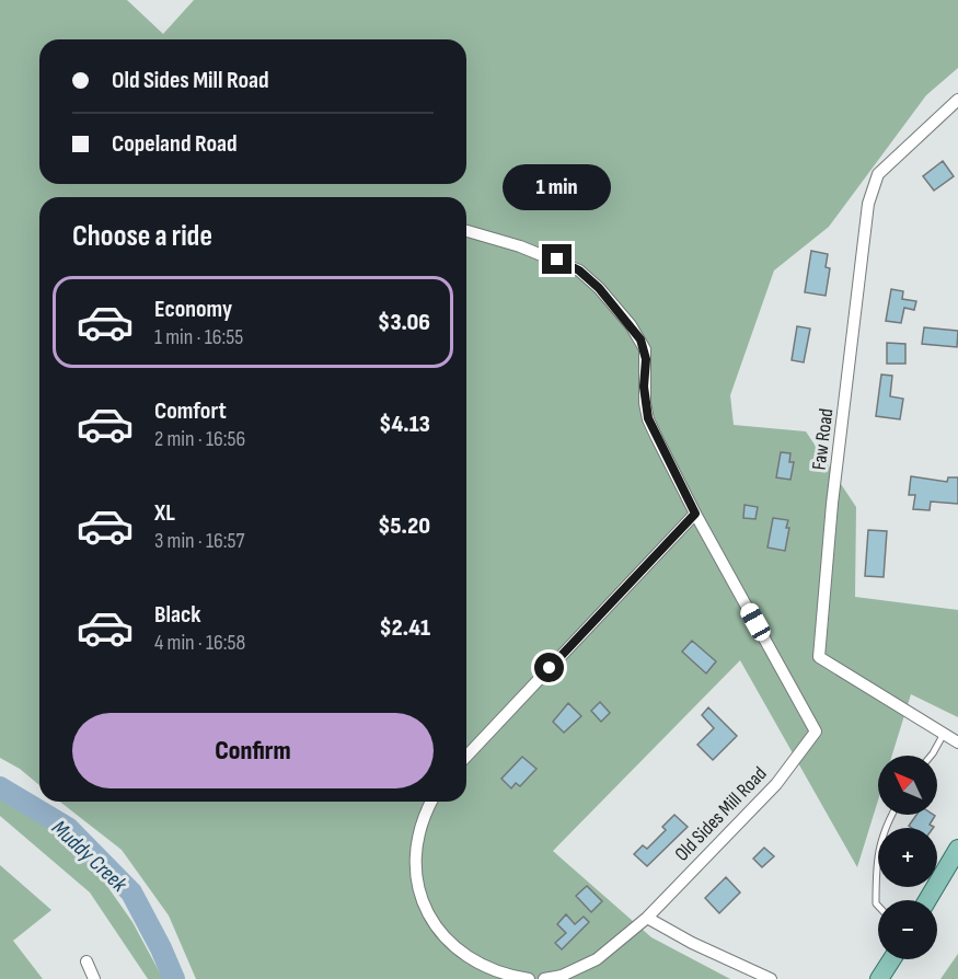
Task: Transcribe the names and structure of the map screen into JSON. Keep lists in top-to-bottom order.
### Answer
{
  "streets": {
    "street": ["Faw Road", "Old Sides Mill Road"]
  },
  "water": ["Muddy Creek"],
  "north": "top left",
  "page": {
    "banner": ["Old Sides Mill Road", "Copeland Road"],
    "bubble": "1 min",
    "heading": "Choose a ride",
    "list": [
      {
        "name": "Economy",
        "note": "1 min · 16:55",
        "value": "$3.06"
      },
      {
        "name": "Comfort",
        "note": "2 min · 16:56",
        "value": "$4.13"
      },
      {
        "name": "XL",
        "note": "3 min · 16:57",
        "value": "$5.20"
      },
      {
        "name": "Black",
        "note": "4 min · 16:58",
        "value": "$2.41"
      }
    ],
    "buttons": "Confirm",
    "map_buttons": ["+", "−"]
  }
}
